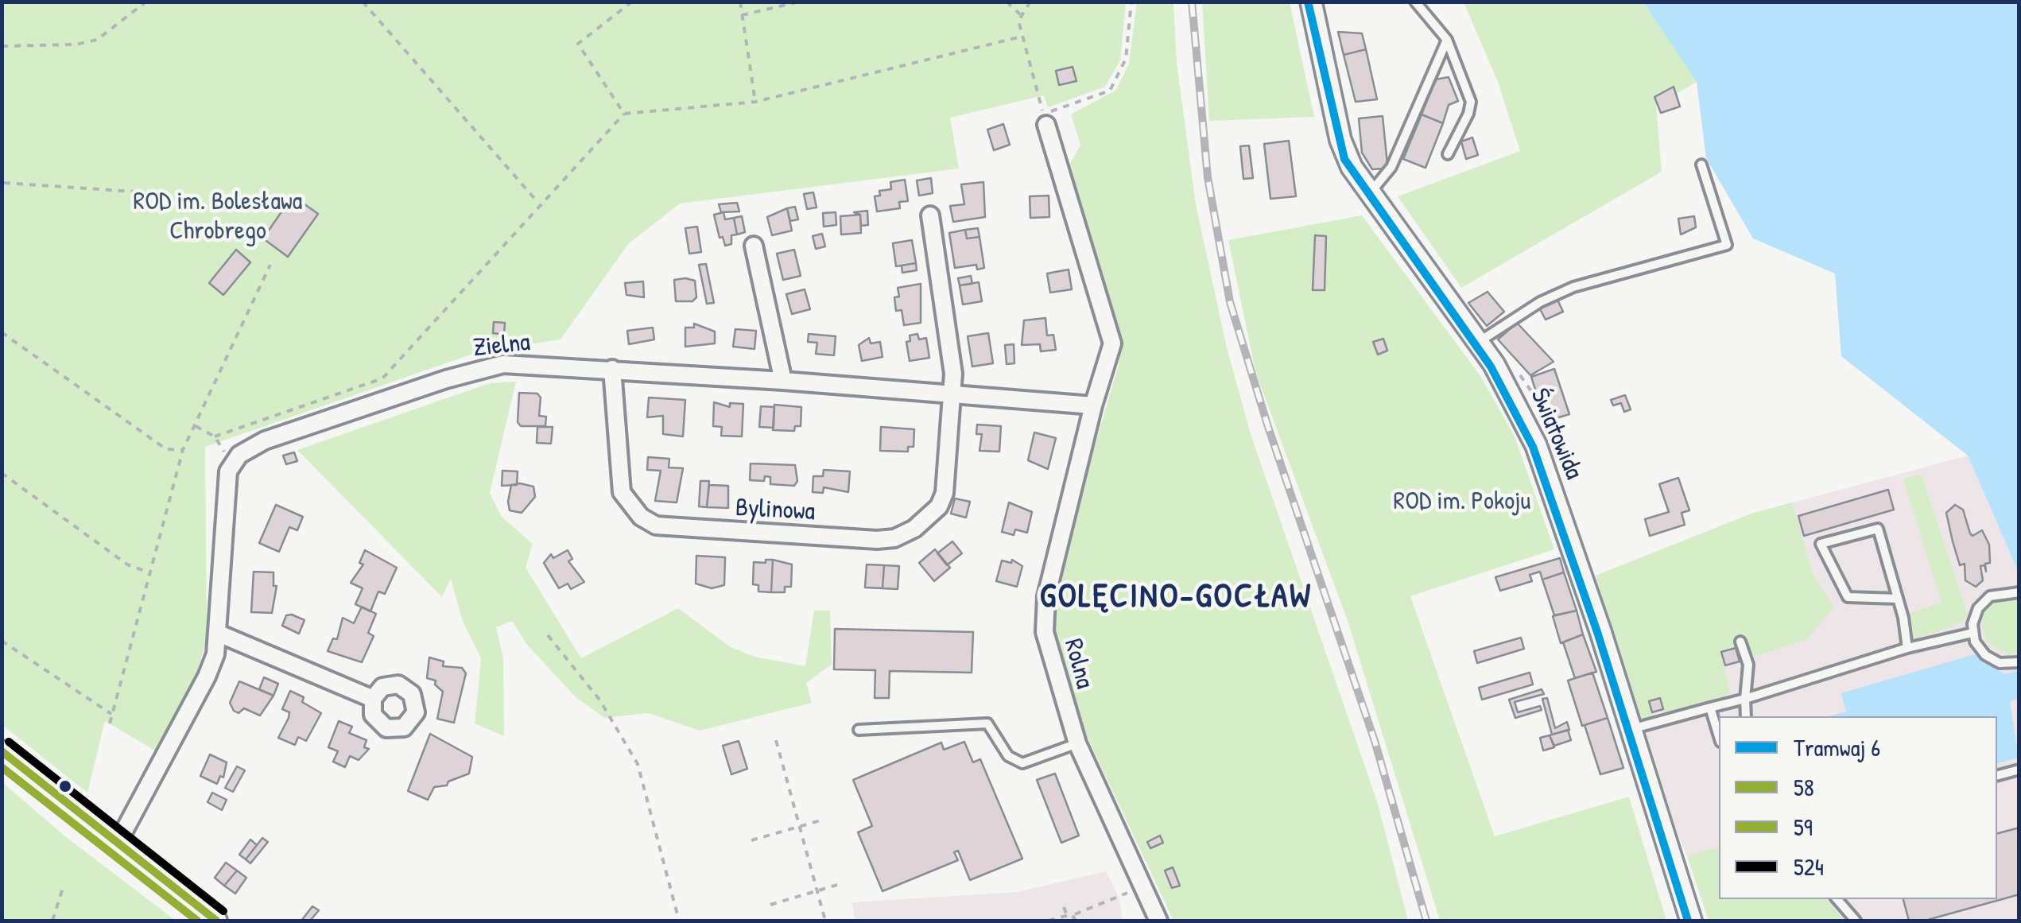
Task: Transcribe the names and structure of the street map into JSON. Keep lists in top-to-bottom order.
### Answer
{
  "streets": {
    "street": [
      "Zielna",
      "Światowida",
      "Bylinowa",
      "Rolna"
    ]
  },
  "crossings": [
    ["Zielna", "Bylinowa"],
    ["Zielna", "Rolna"]
  ],
  "districts": ["GOLĘCINO-GOCŁAW"],
  "parks": ["ROD im. Bolesława Chrobrego", "ROD im. Pokoju"],
  "lines": [
    "tram line 6",
    "transit line 524",
    "transit line 58",
    "transit line 59"
  ],
  "legend": [
    "Tramwaj 6",
    "58",
    "59",
    "524"
  ]
}
